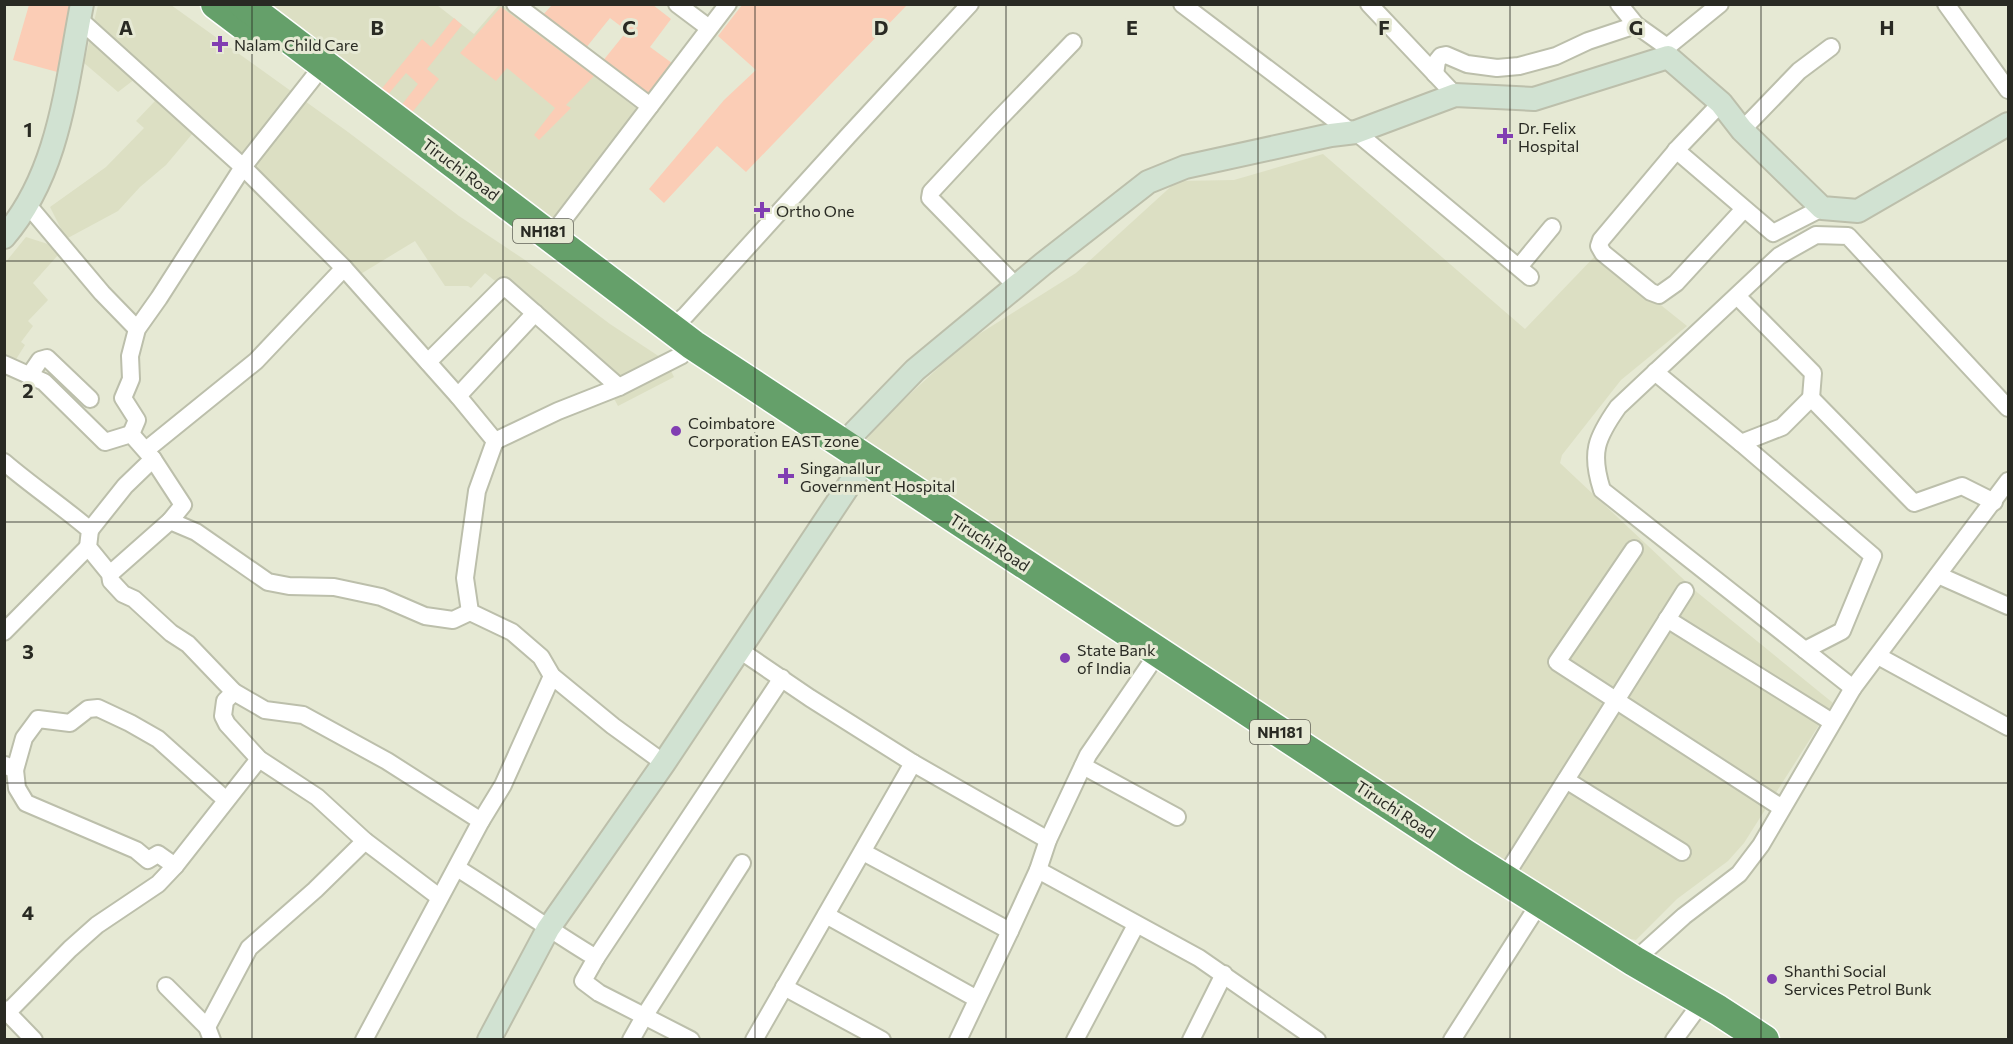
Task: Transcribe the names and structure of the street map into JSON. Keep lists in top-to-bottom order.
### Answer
{
  "streets": {
    "highway": ["Tiruchi Road", "NH181"]
  },
  "places": {
    "health": [
      "Nalam Child Care",
      "Dr. Felix Hospital",
      "Ortho One",
      "Singanallur Government Hospital"
    ],
    "other": ["Coimbatore Corporation EAST zone", "State Bank of India", "Shanthi Social Services Petrol Bunk"]
  },
  "grid": {
    "columns": [
      "A",
      "B",
      "C",
      "D",
      "E",
      "F",
      "G",
      "H"
    ],
    "rows": [
      "1",
      "2",
      "3",
      "4"
    ]
  }
}
